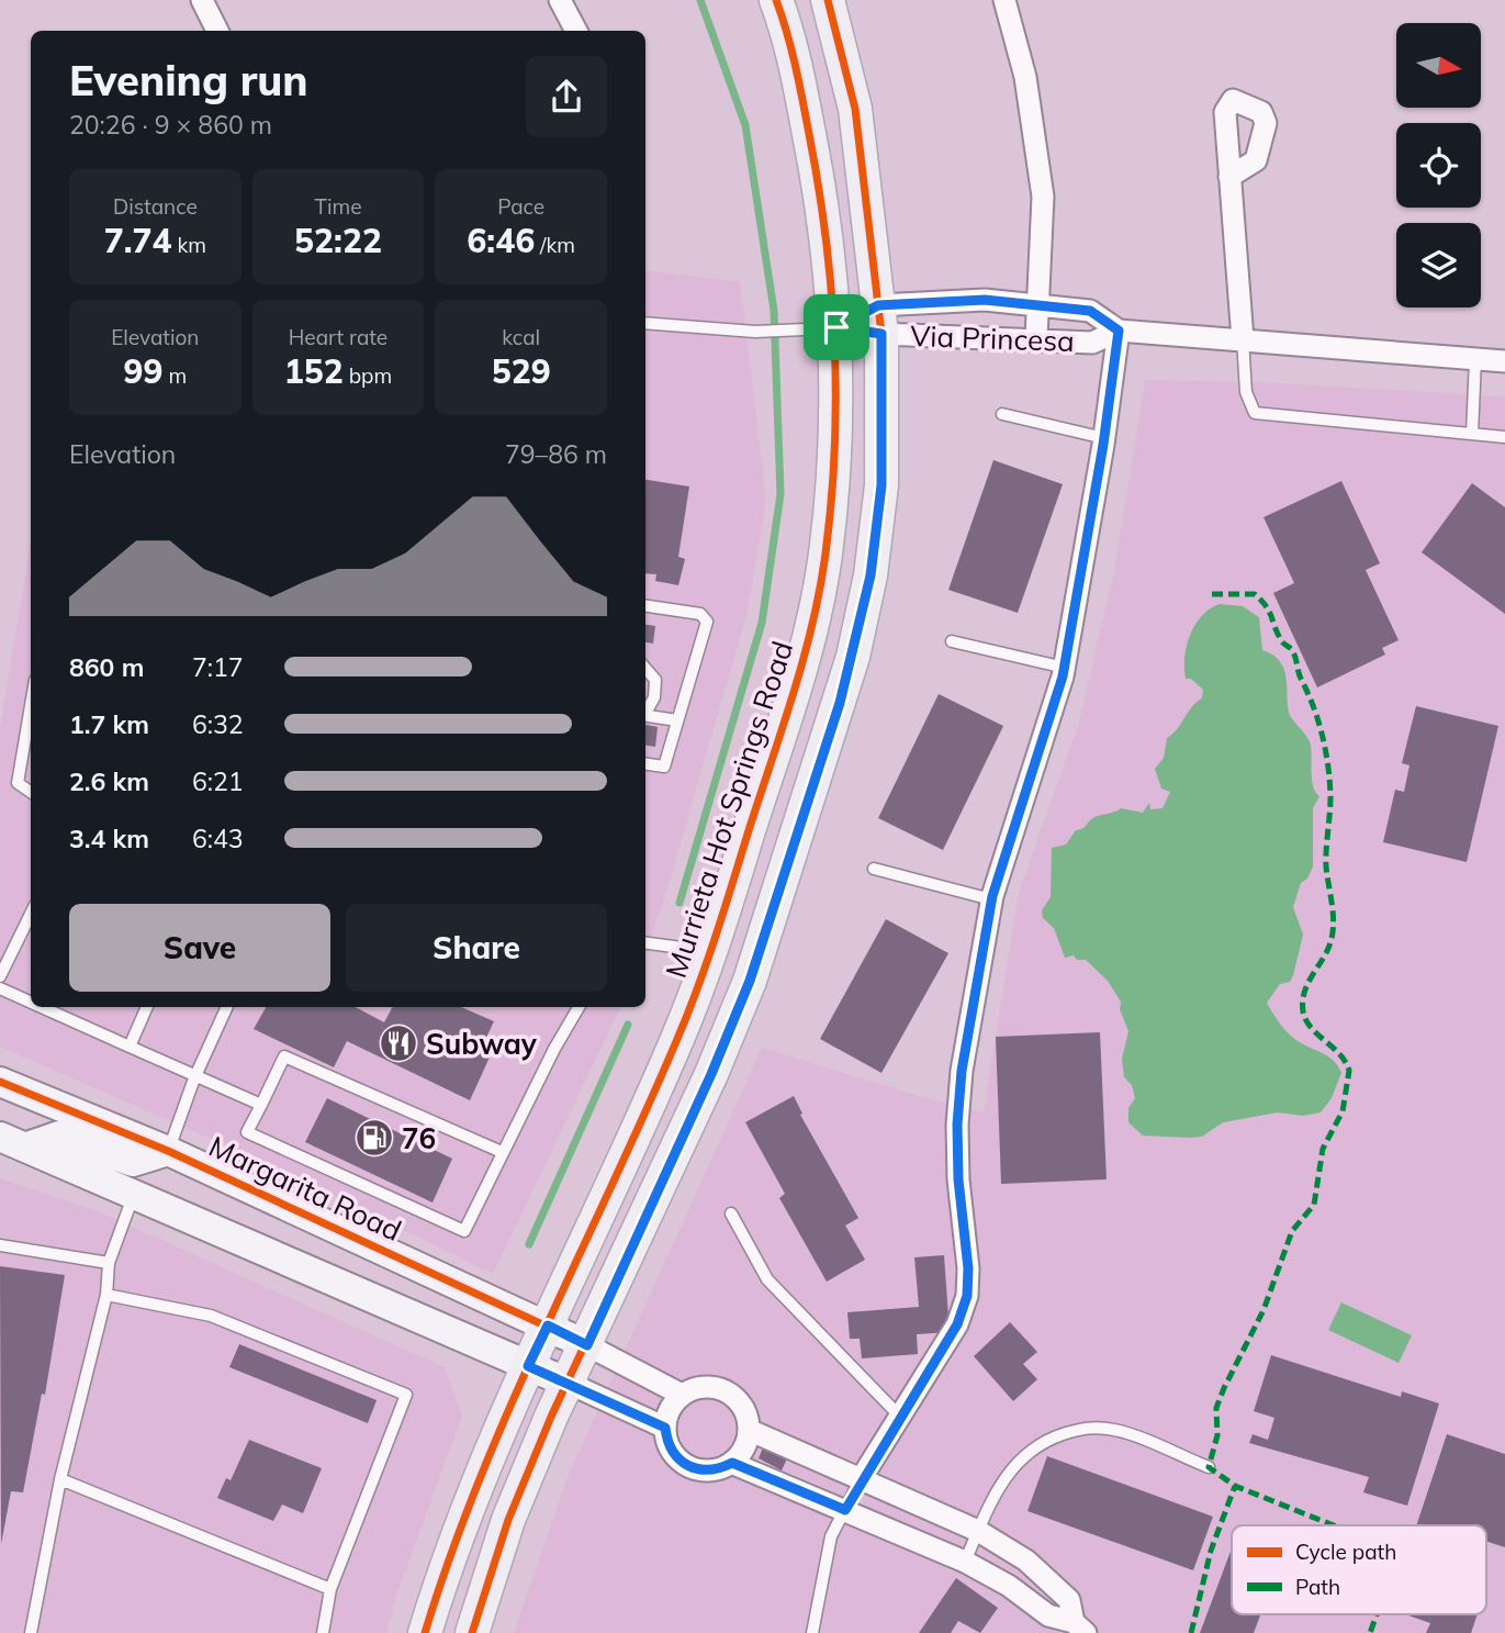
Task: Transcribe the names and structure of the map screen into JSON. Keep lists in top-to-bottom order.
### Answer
{
  "streets": {
    "main road": ["Murrieta Hot Springs Road", "Margarita Road"],
    "street": ["Via Princesa"]
  },
  "crossings": [
    ["Via Princesa", "Murrieta Hot Springs Road"],
    ["Murrieta Hot Springs Road", "Margarita Road"]
  ],
  "places": {
    "restaurant": ["Subway"],
    "fuel station": ["76"]
  },
  "legend": ["Cycle path", "Path"],
  "north": "right",
  "page": {
    "heading": ["Evening run", "20:26 · 9 × 860 m"],
    "stats": [
      ["Distance", "7.74 km"],
      ["Time", "52:22"],
      ["Pace", "6:46 /km"],
      ["Elevation", "99 m"],
      ["Heart rate", "152 bpm"],
      ["kcal", "529"]
    ],
    "chart": ["Elevation", "79–86 m"],
    "list": [
      {
        "name": "860 m",
        "note": "7:17"
      },
      {
        "name": "1.7 km",
        "note": "6:32"
      },
      {
        "name": "2.6 km",
        "note": "6:21"
      },
      {
        "name": "3.4 km",
        "note": "6:43"
      }
    ],
    "buttons": ["Save", "Share"]
  }
}
